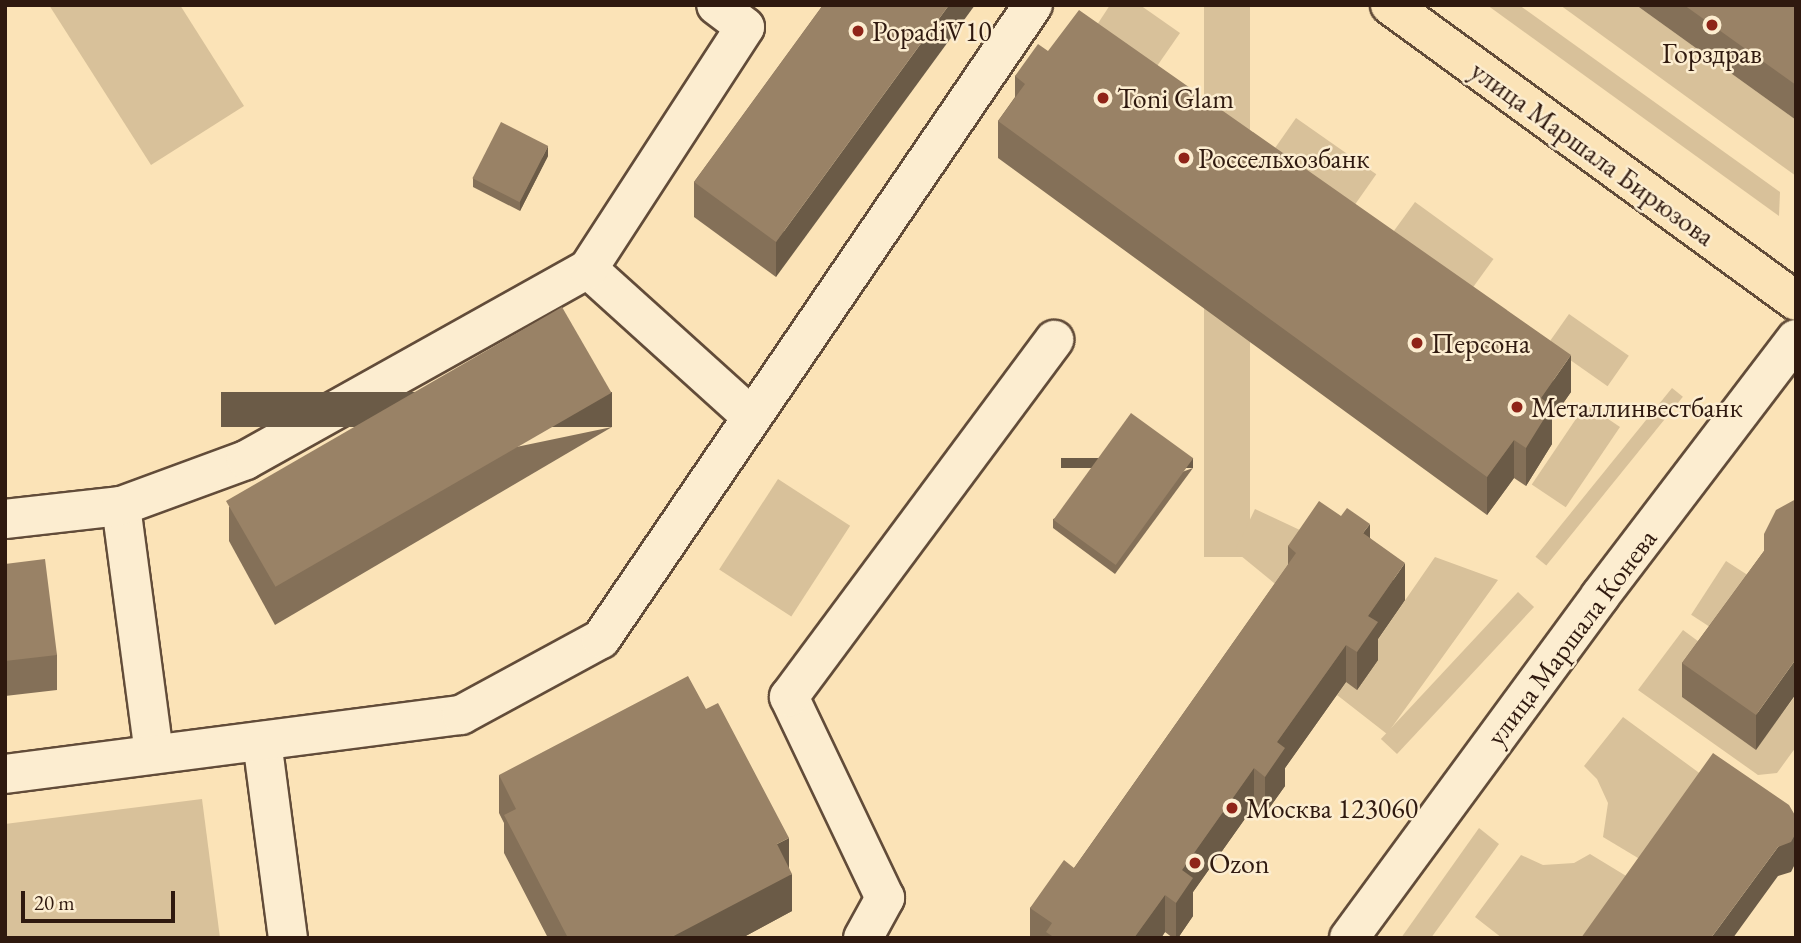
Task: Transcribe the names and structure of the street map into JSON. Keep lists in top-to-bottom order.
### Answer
{
  "streets": {
    "main road": ["улица Маршала Бирюзова"],
    "street": ["улица Маршала Конева"]
  },
  "places": [
    "Горздрав",
    "PopadiV10",
    "Toni Glam",
    "Россельхозбанк",
    "Персона",
    "Металлинвестбанк",
    "Москва 123060",
    "Ozon"
  ],
  "scale_bar": "20 m"
}
